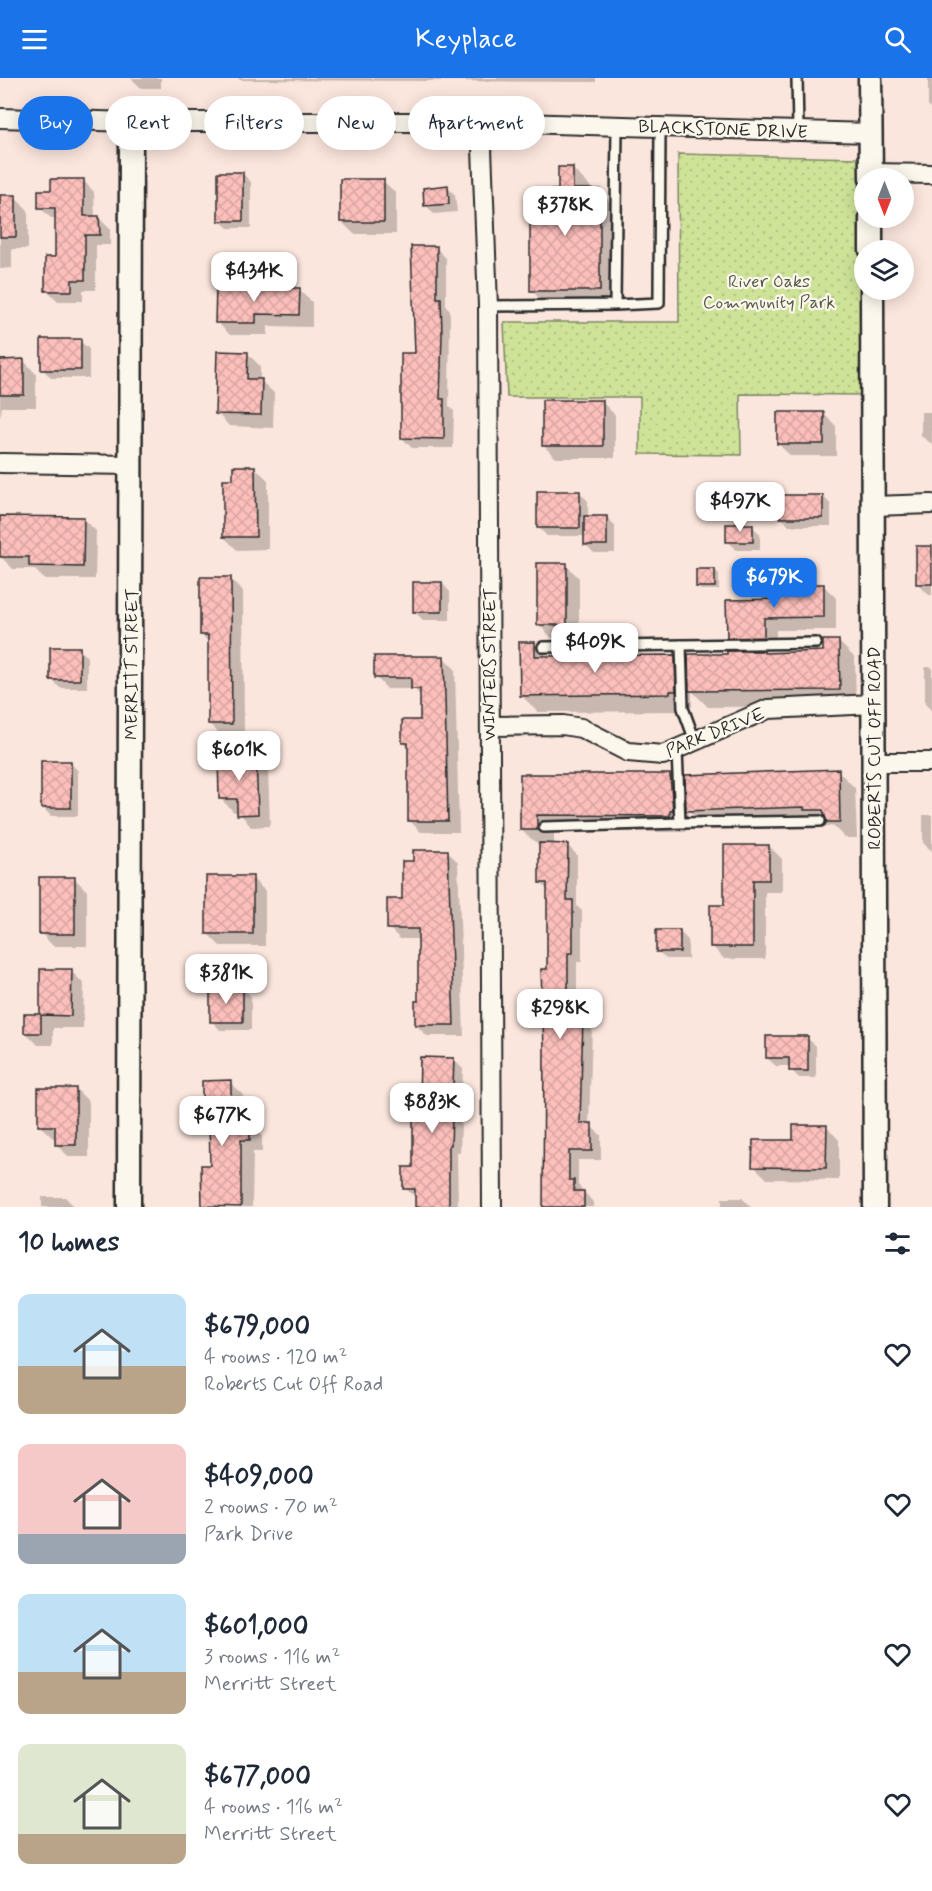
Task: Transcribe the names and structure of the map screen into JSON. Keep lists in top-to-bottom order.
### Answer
{
  "streets": {
    "street": [
      "BLACKSTONE DRIVE",
      "MERRITT STREET",
      "WINTERS STREET",
      "PARK DRIVE",
      "ROBERTS CUT OFF ROAD"
    ]
  },
  "crossings": [
    ["WINTERS STREET", "PARK DRIVE"],
    ["PARK DRIVE", "ROBERTS CUT OFF ROAD"]
  ],
  "parks": ["River Oaks Community Park"],
  "north": "bottom",
  "page": {
    "header": "Keyplace",
    "chip": [
      "Buy",
      "Rent",
      "Filters",
      "New",
      "Apartment"
    ],
    "price": [
      "$378K",
      "$434K",
      "$497K",
      "$679K",
      "$409K",
      "$601K",
      "$381K",
      "$298K",
      "$883K",
      "$677K"
    ],
    "heading": "10 homes",
    "list": [
      {
        "name": "$679,000",
        "note": "4 rooms · 120 m² · Roberts Cut Off Road"
      },
      {
        "name": "$409,000",
        "note": "2 rooms · 70 m² · Park Drive"
      },
      {
        "name": "$601,000",
        "note": "3 rooms · 116 m² · Merritt Street"
      },
      {
        "name": "$677,000",
        "note": "4 rooms · 116 m² · Merritt Street"
      }
    ]
  }
}
